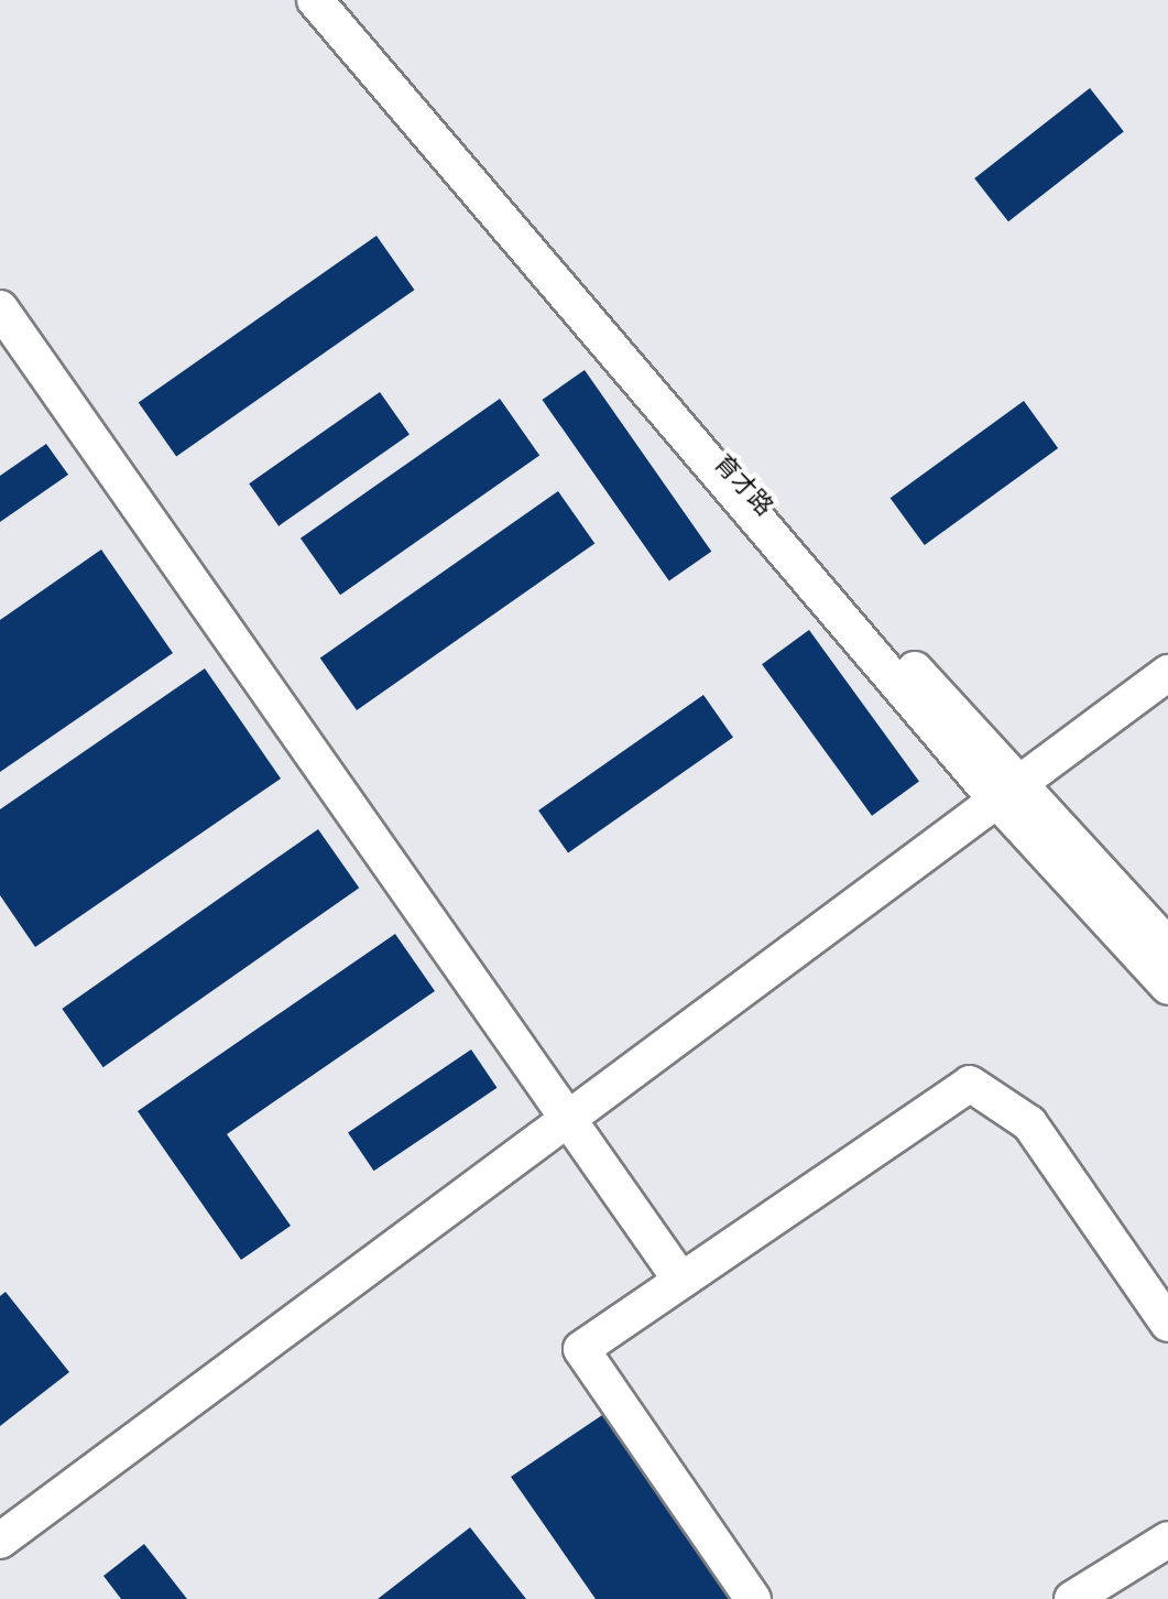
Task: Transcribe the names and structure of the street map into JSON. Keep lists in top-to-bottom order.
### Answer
{
  "streets": {
    "street": ["育才路"]
  }
}
